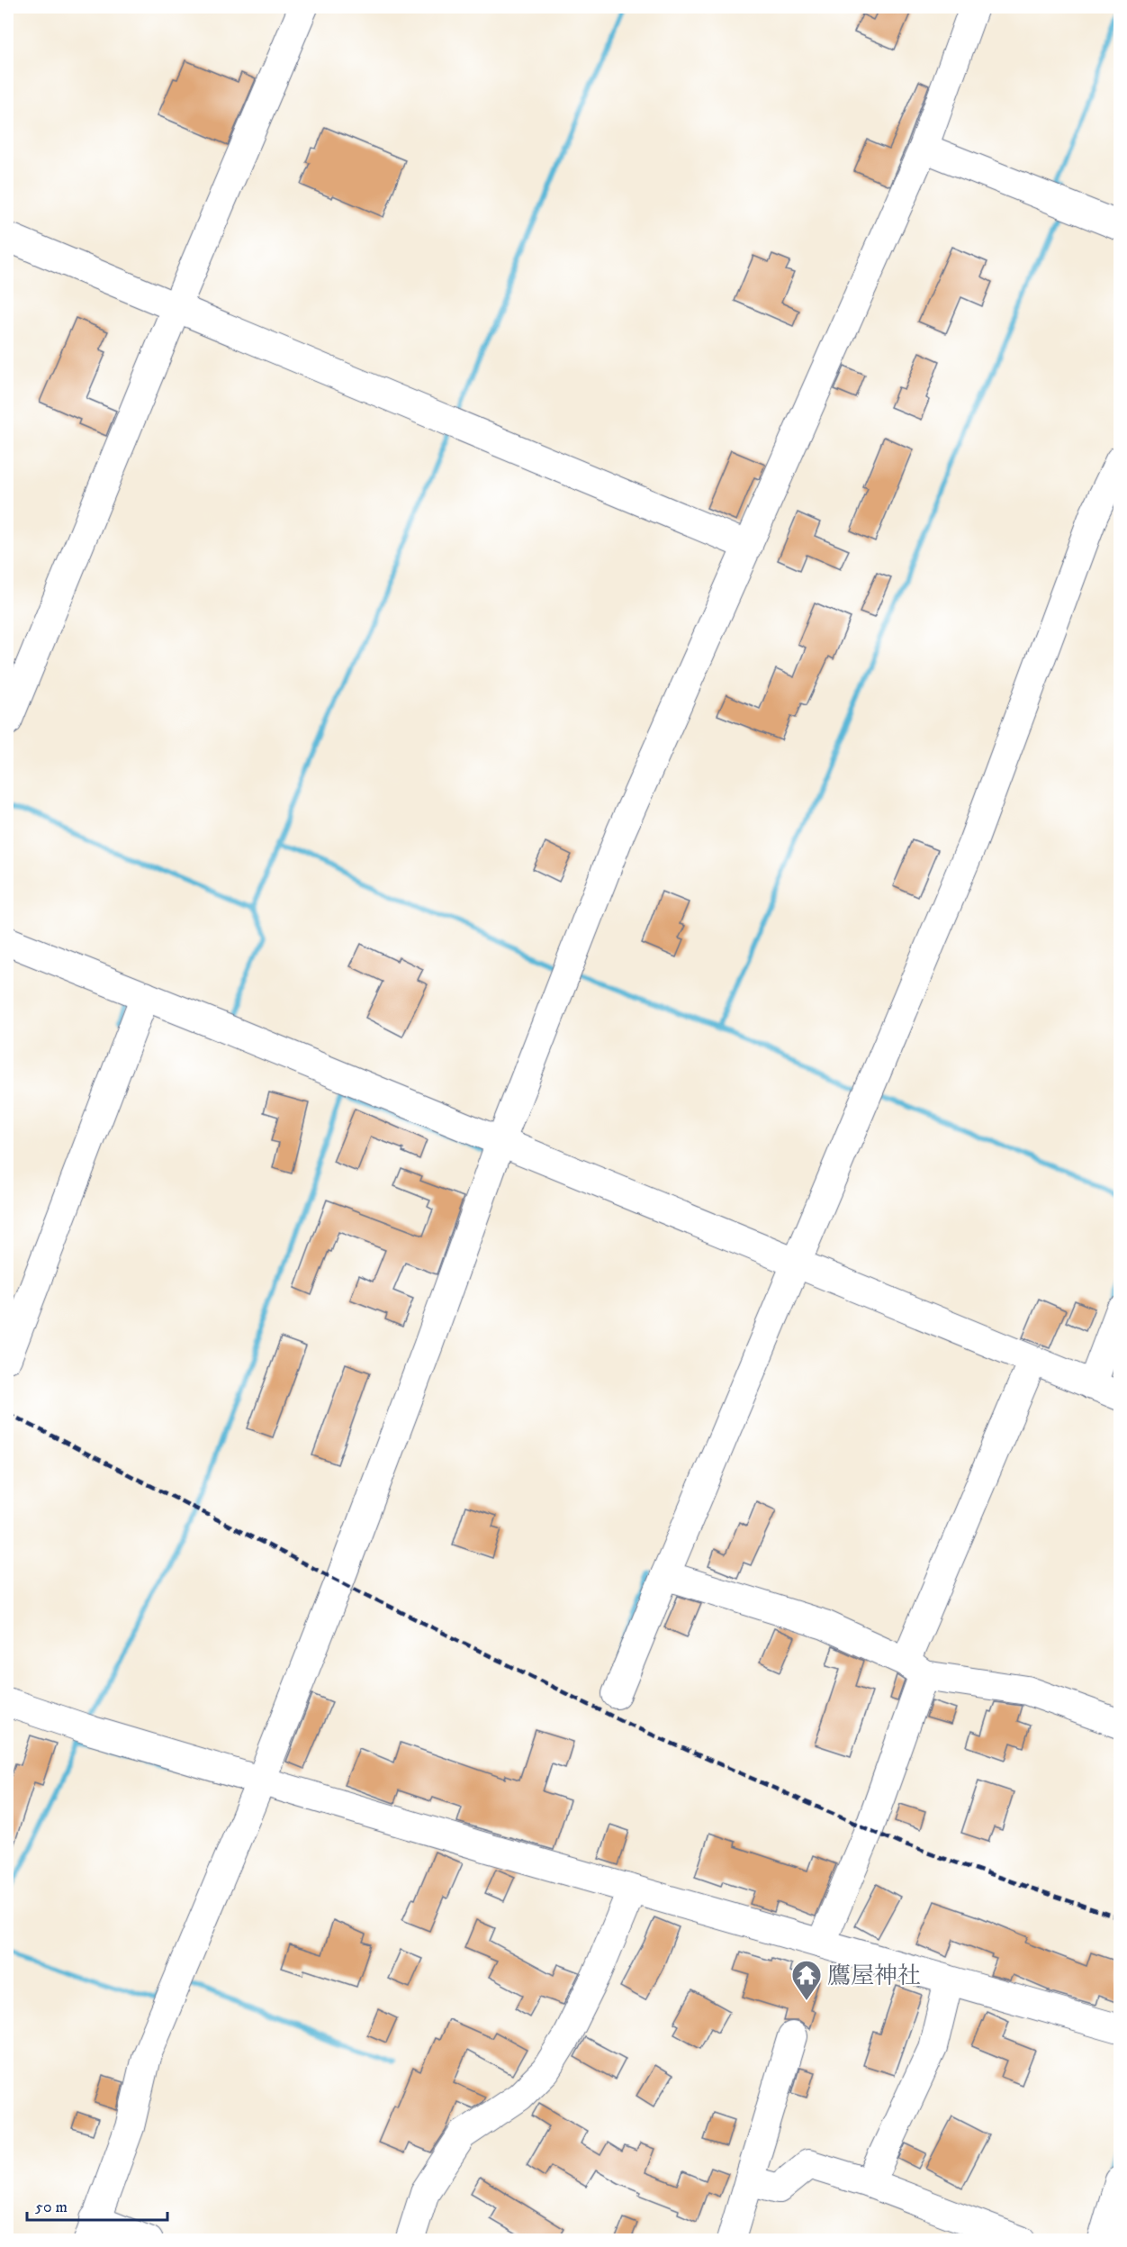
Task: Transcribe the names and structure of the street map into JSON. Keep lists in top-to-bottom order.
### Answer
{
  "places": {
    "temple": ["鷹屋神社"]
  },
  "scale_bar": "50 m"
}
